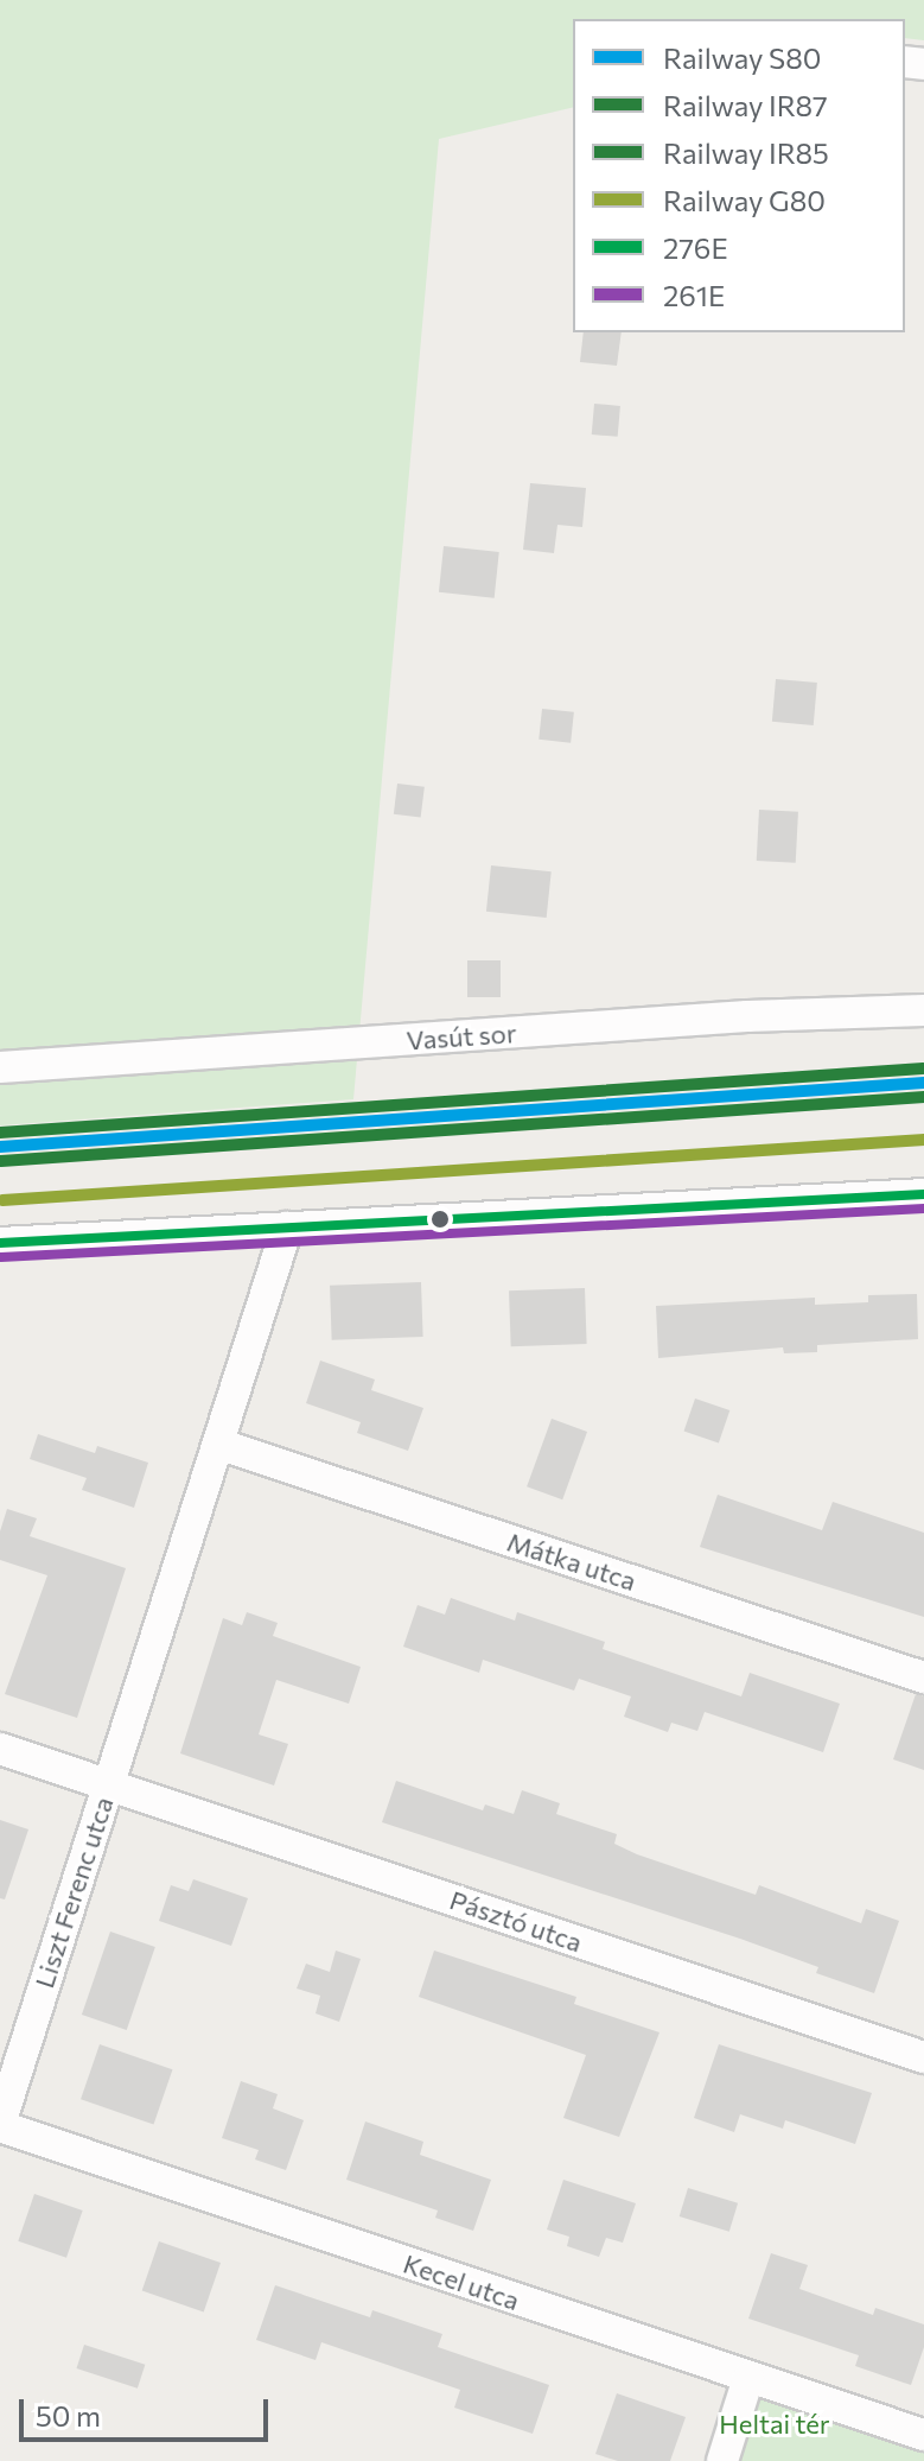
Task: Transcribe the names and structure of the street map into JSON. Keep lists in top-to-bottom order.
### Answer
{
  "streets": {
    "street": [
      "Vasút sor",
      "Mátka utca",
      "Liszt Ferenc utca",
      "Pásztó utca",
      "Kecel utca"
    ]
  },
  "crossings": [
    ["Mátka utca", "Liszt Ferenc utca"],
    ["Liszt Ferenc utca", "Pásztó utca"],
    ["Liszt Ferenc utca", "Kecel utca"]
  ],
  "parks": ["Heltai tér"],
  "lines": [
    "rail line IR85",
    "rail line S80",
    "rail line IR87",
    "rail line G80",
    "transit line 276E",
    "transit line 261E"
  ],
  "legend": [
    "Railway S80",
    "Railway IR87",
    "Railway IR85",
    "Railway G80",
    "276E",
    "261E"
  ],
  "scale_bar": "50 m"
}
